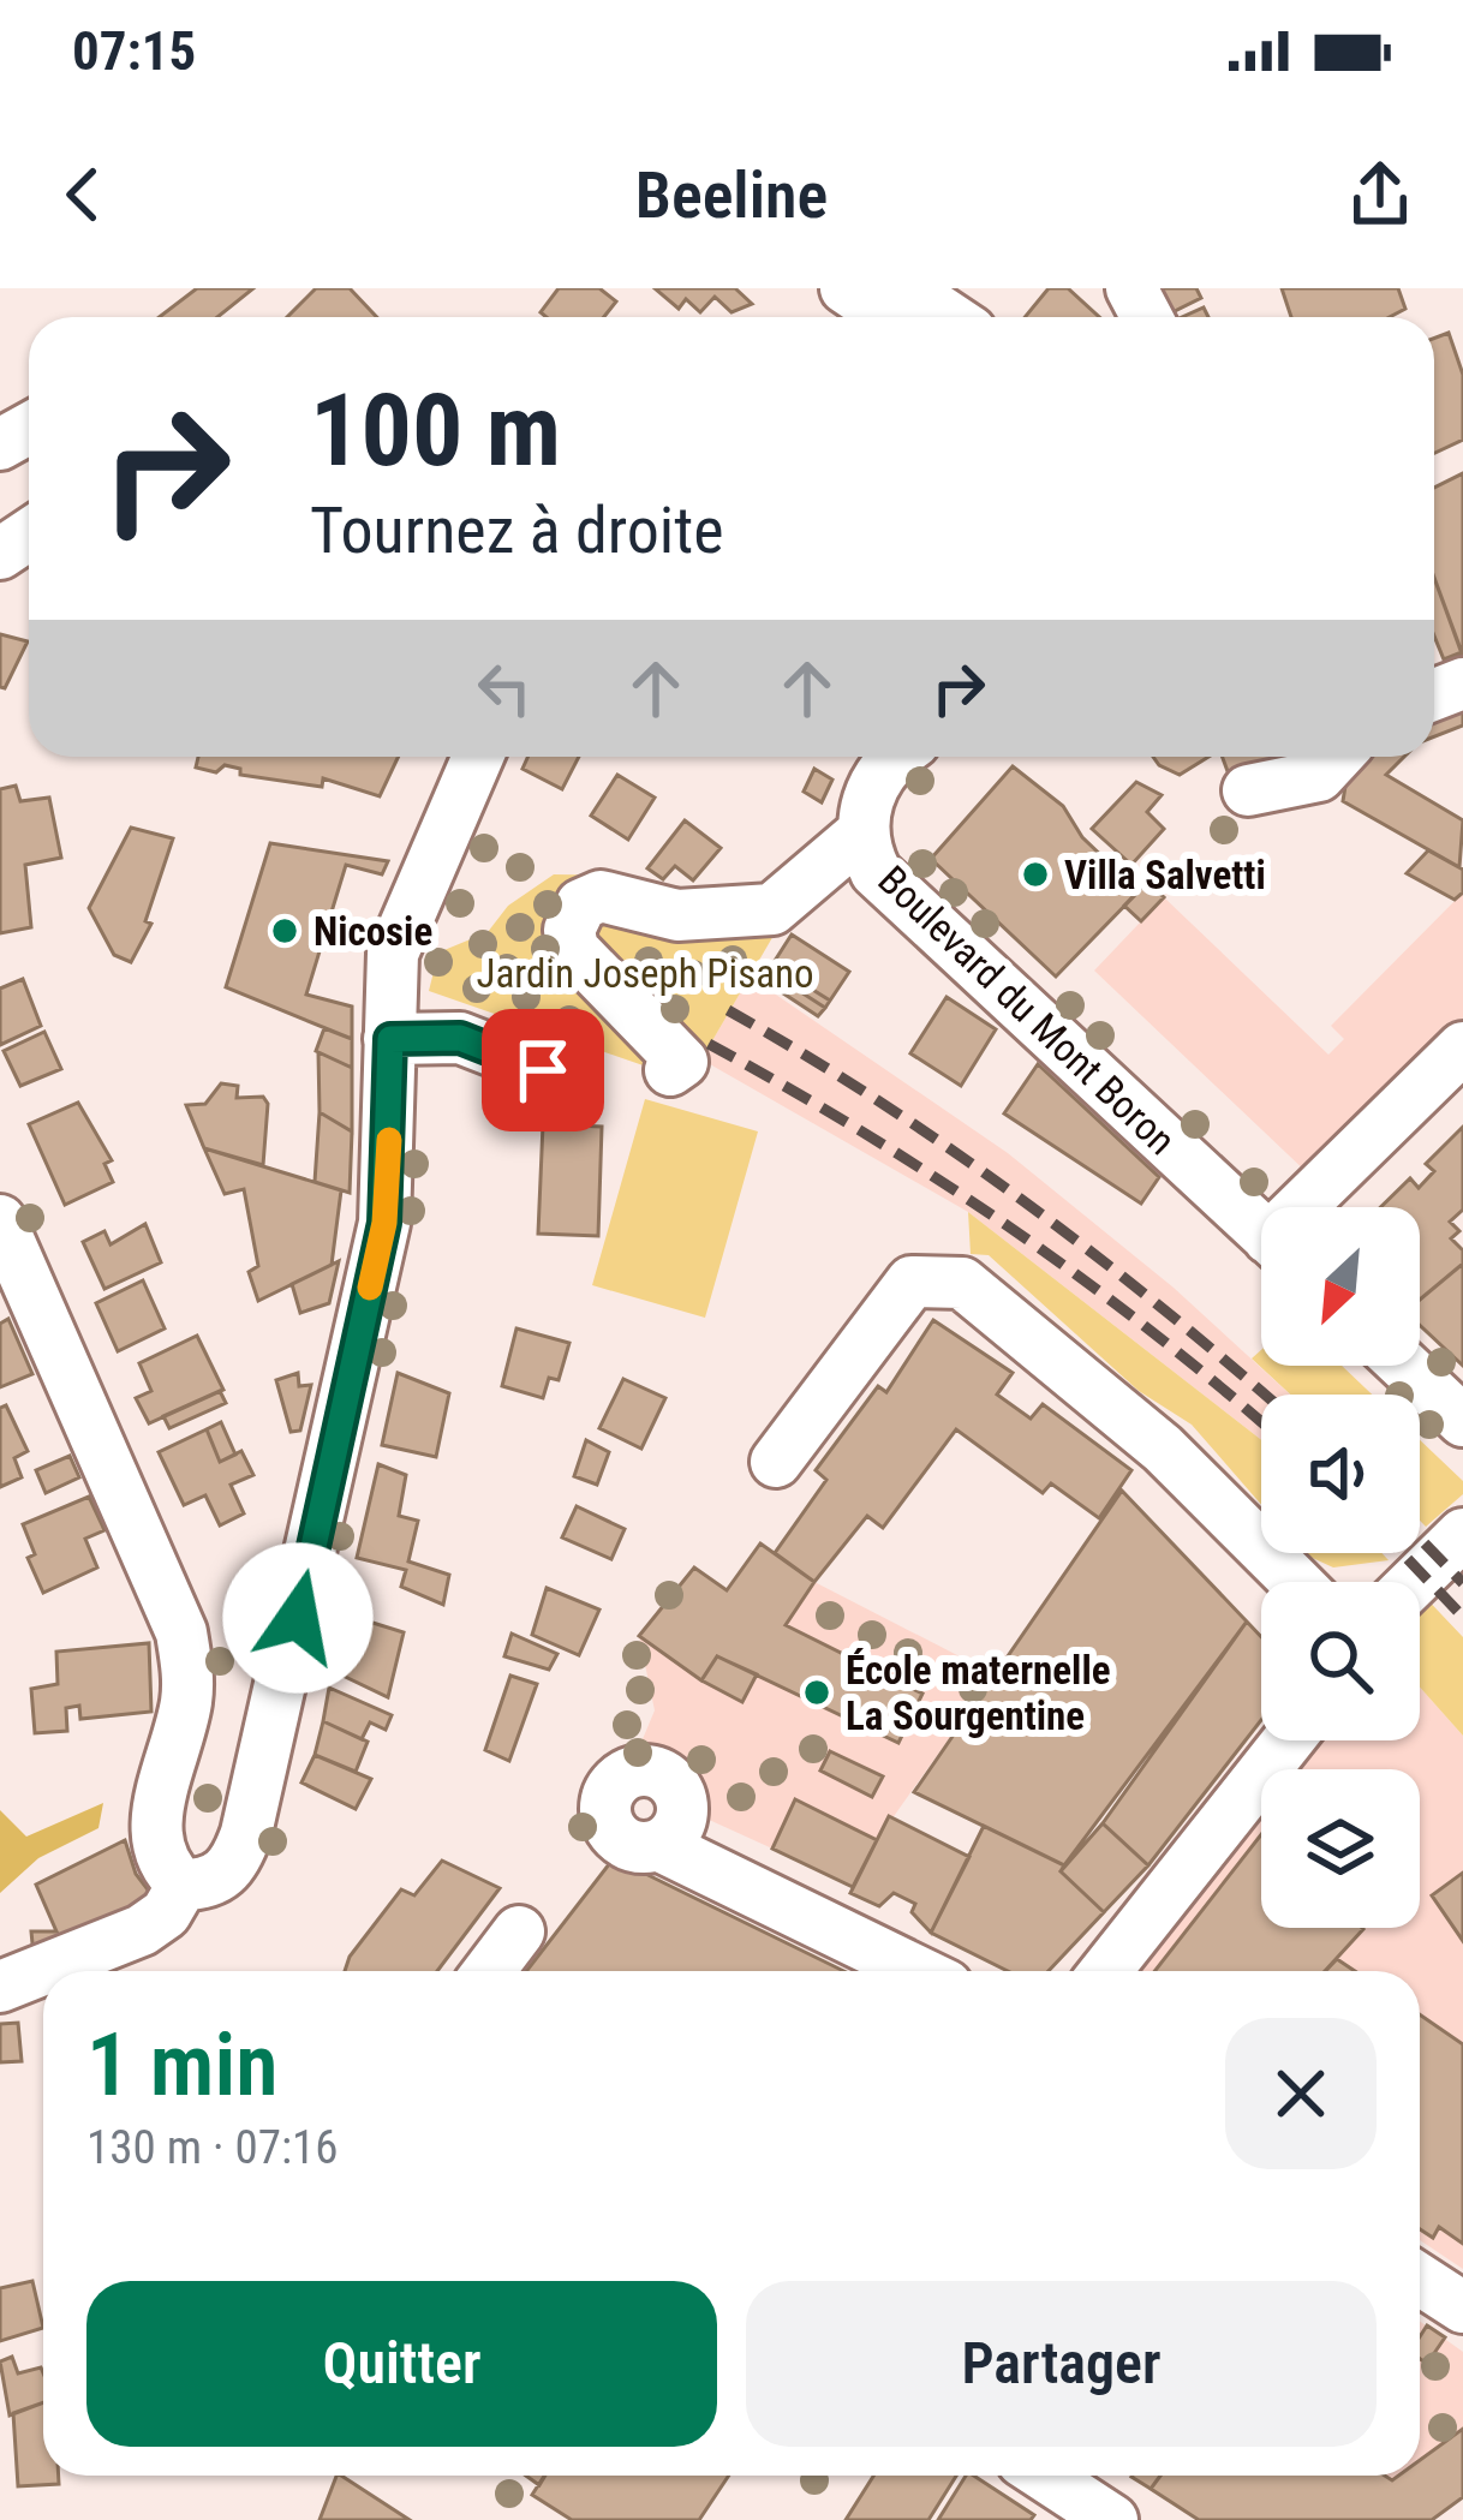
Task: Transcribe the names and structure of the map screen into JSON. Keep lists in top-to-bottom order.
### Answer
{
  "streets": {
    "street": ["Boulevard du Mont Boron"]
  },
  "parks": ["Jardin Joseph Pisano"],
  "places": ["Villa Salvetti", "Nicosie", "École maternelle La Sourgentine"],
  "north": "bottom left",
  "page": {
    "status": "07:15",
    "header": "Beeline",
    "turn": ["100 m", "Tournez à droite"],
    "heading": ["1 min", "130 m · 07:16"],
    "buttons": ["Quitter", "Partager"]
  }
}
